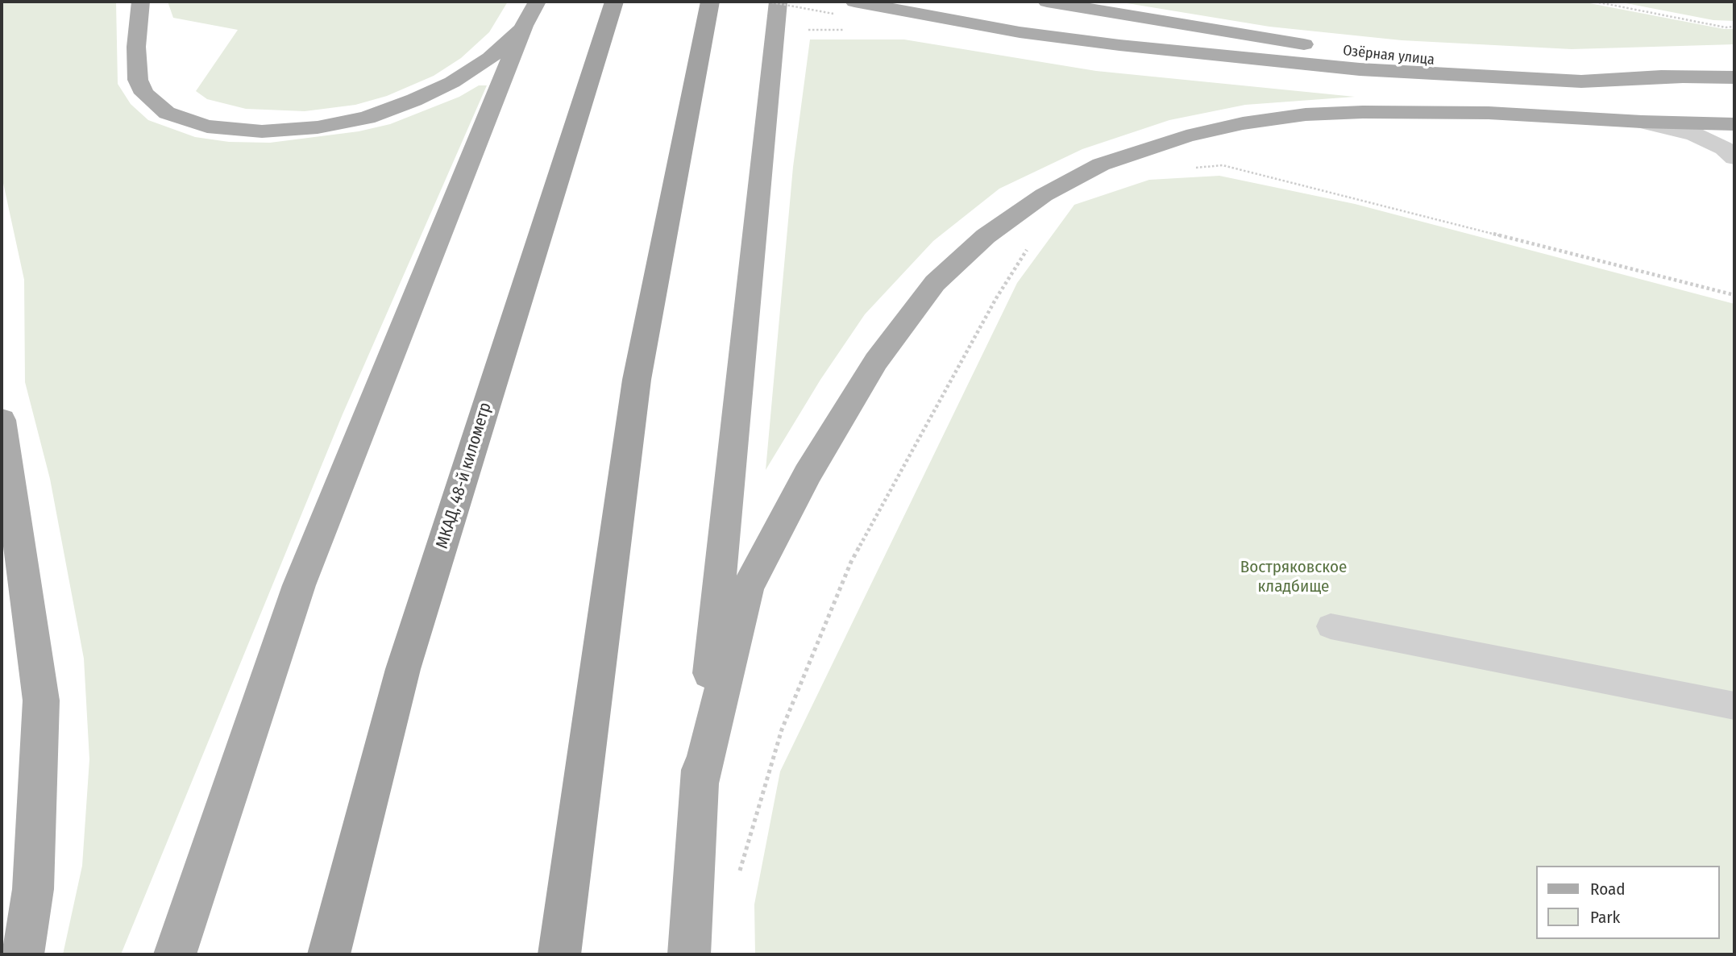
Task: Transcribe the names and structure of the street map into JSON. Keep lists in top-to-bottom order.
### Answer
{
  "streets": {
    "highway": ["МКАД, 48-й километр"],
    "main road": ["Озёрная улица"]
  },
  "parks": ["Востряковское кладбище"],
  "legend": ["Road", "Park"]
}
